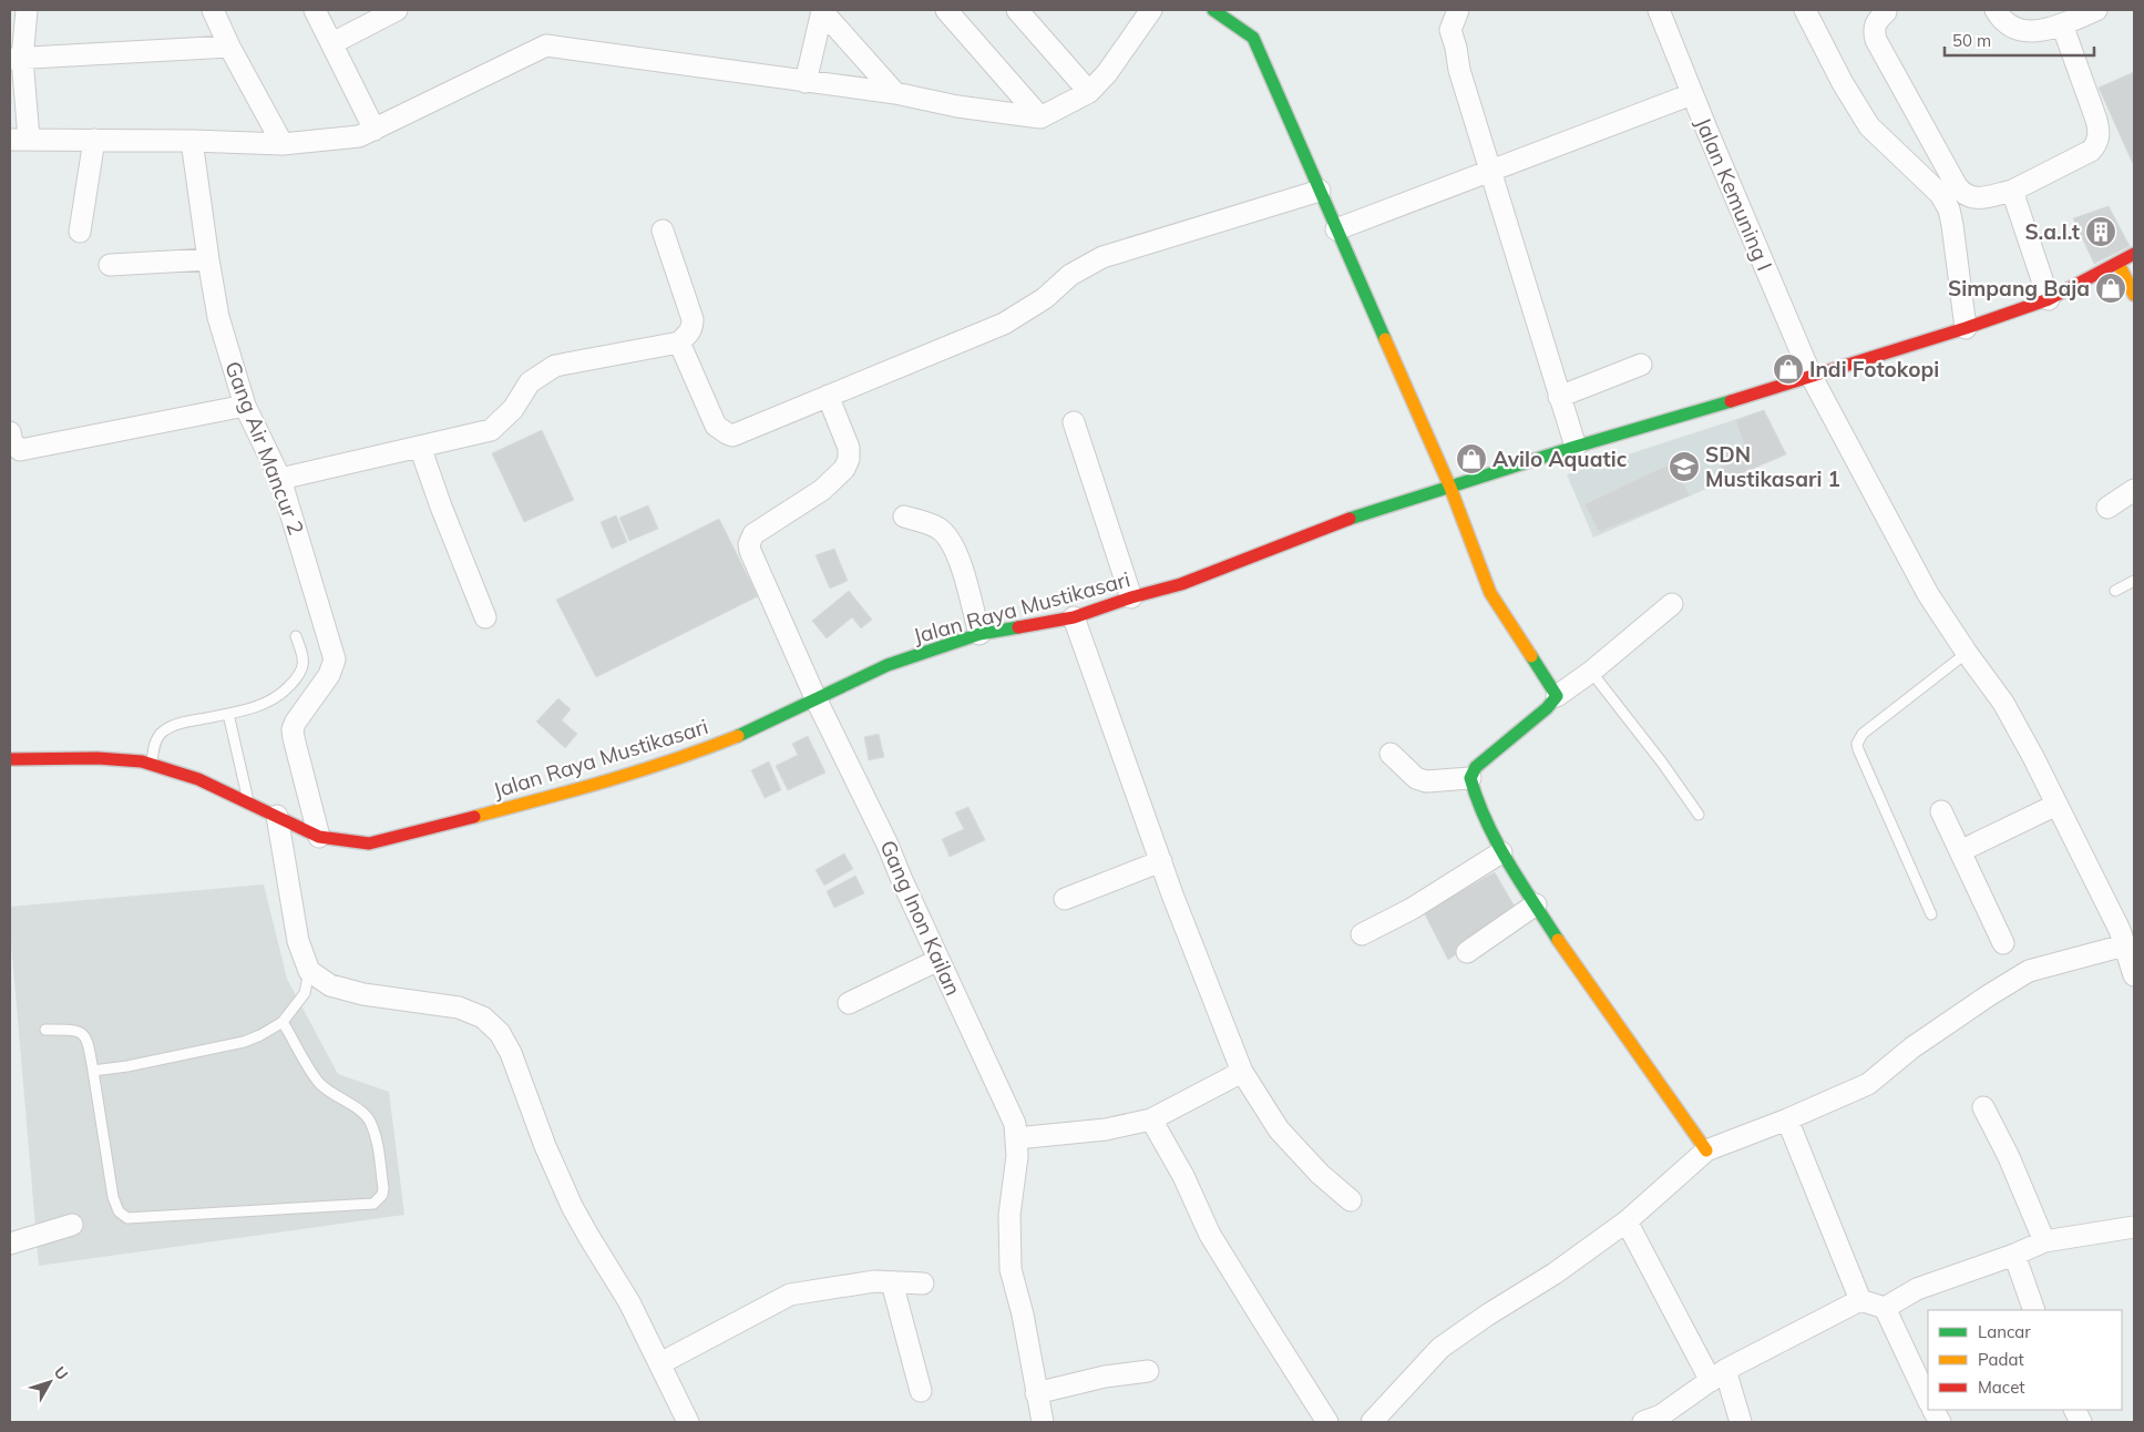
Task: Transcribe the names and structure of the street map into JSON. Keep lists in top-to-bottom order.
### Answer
{
  "streets": {
    "main road": ["Jalan Raya Mustikasari"],
    "street": ["Jalan Kemuning I", "Gang Air Mancur 2", "Gang Inon Kailan"]
  },
  "crossings": [
    ["Jalan Kemuning I", "Jalan Raya Mustikasari"],
    ["Gang Air Mancur 2", "Jalan Raya Mustikasari"],
    ["Jalan Raya Mustikasari", "Gang Inon Kailan"]
  ],
  "places": {
    "building": ["S.a.l.t"],
    "shop": ["Simpang Baja", "Indi Fotokopi", "Avilo Aquatic"],
    "school or university": ["SDN Mustikasari 1"]
  },
  "legend": ["Lancar", "Padat", "Macet"],
  "scale_bar": "50 m",
  "north": "top right"
}
